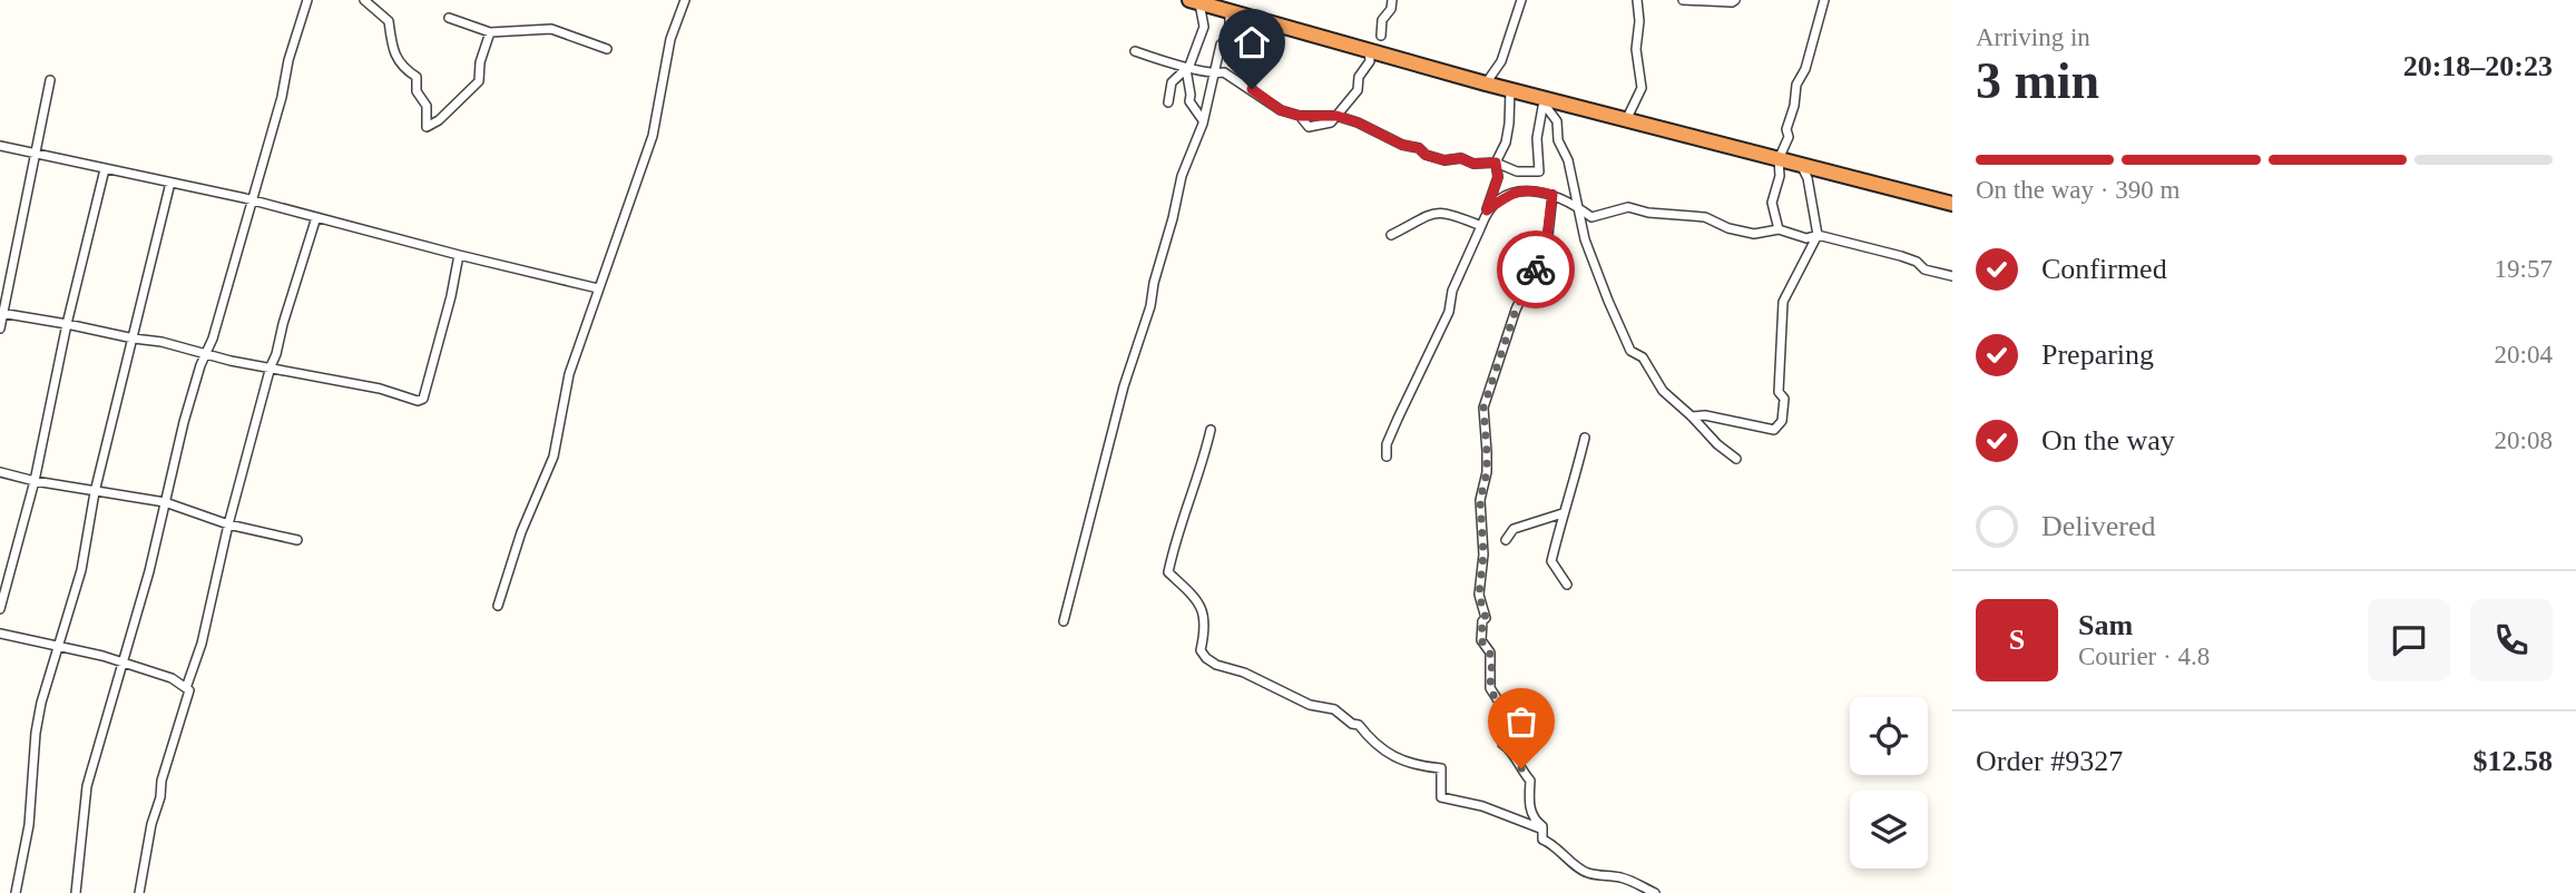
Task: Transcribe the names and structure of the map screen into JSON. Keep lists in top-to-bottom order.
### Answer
{
  "page": {
    "heading": ["3 min", "Arriving in", "20:18–20:23"],
    "panel": [
      "Sam",
      "Courier · 4.8",
      "Order #9327",
      "$12.58"
    ],
    "bar": "On the way · 390 m",
    "list": [
      ["Confirmed", "19:57"],
      ["Preparing", "20:04"],
      ["On the way", "20:08"],
      "Delivered"
    ],
    "round": "S"
  }
}
